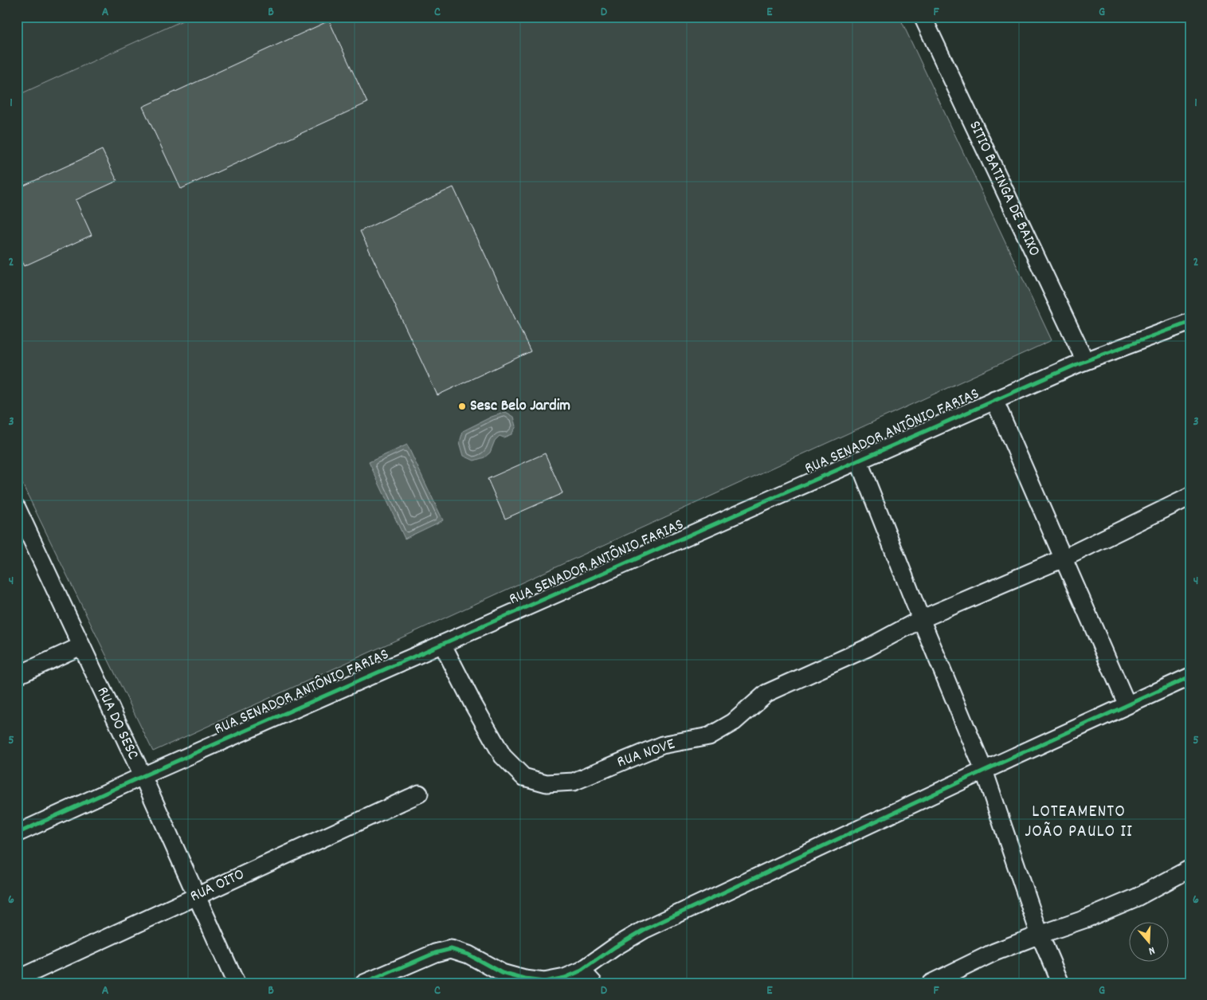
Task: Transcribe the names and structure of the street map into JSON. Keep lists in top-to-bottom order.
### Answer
{
  "streets": {
    "street": [
      "SITIO BATINGA DE BAIXO",
      "RUA SENADOR ANTÔNIO FARIAS",
      "RUA DO SESC",
      "RUA NOVE",
      "RUA OITO"
    ]
  },
  "crossings": [
    ["SITIO BATINGA DE BAIXO", "RUA SENADOR ANTÔNIO FARIAS"],
    ["RUA SENADOR ANTÔNIO FARIAS", "RUA DO SESC"],
    ["RUA SENADOR ANTÔNIO FARIAS", "RUA NOVE"],
    ["RUA DO SESC", "RUA OITO"]
  ],
  "districts": ["LOTEAMENTO JOÃO PAULO II"],
  "places": ["Sesc Belo Jardim"],
  "north": "bottom",
  "grid": {
    "columns": [
      "A",
      "B",
      "C",
      "D",
      "E",
      "F",
      "G"
    ],
    "rows": [
      "1",
      "2",
      "3",
      "4",
      "5",
      "6"
    ]
  }
}
